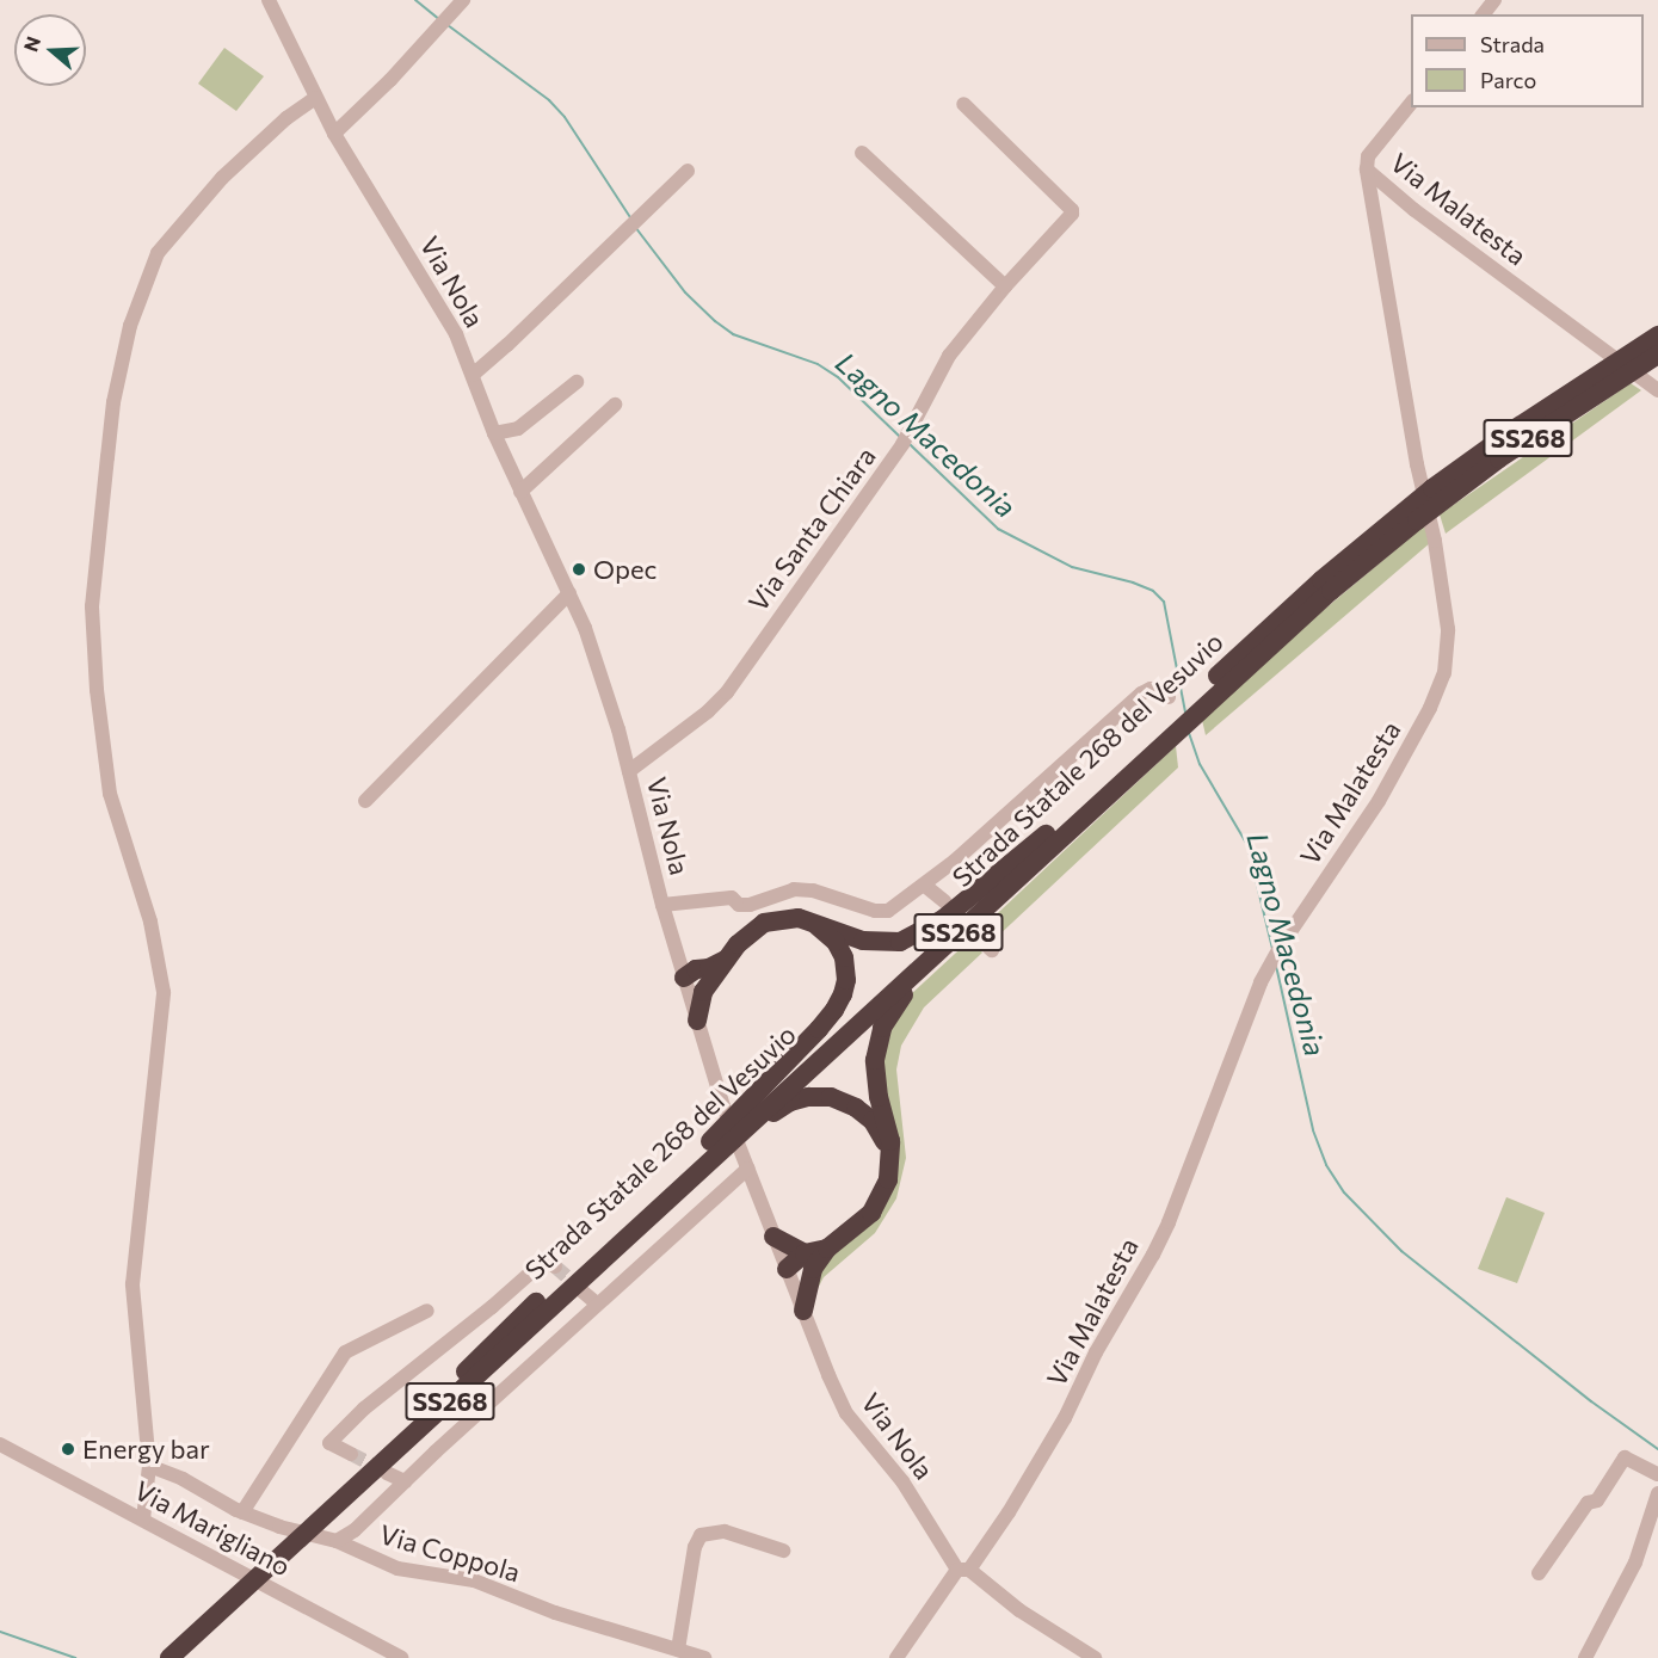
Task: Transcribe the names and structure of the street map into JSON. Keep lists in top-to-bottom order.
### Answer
{
  "streets": {
    "highway": ["SS268", "Strada Statale 268 del Vesuvio"],
    "street": [
      "Via Malatesta",
      "Via Nola",
      "Via Santa Chiara",
      "Via Marigliano",
      "Via Coppola"
    ]
  },
  "crossings": [
    ["Via Malatesta", "Via Nola"],
    ["Via Nola", "SS268"],
    ["Via Nola", "Via Santa Chiara"],
    ["SS268", "Strada Statale 268 del Vesuvio"]
  ],
  "water": ["Lagno Macedonia"],
  "places": ["Opec", "Energy bar"],
  "legend": ["Strada", "Parco"],
  "north": "left"
}
